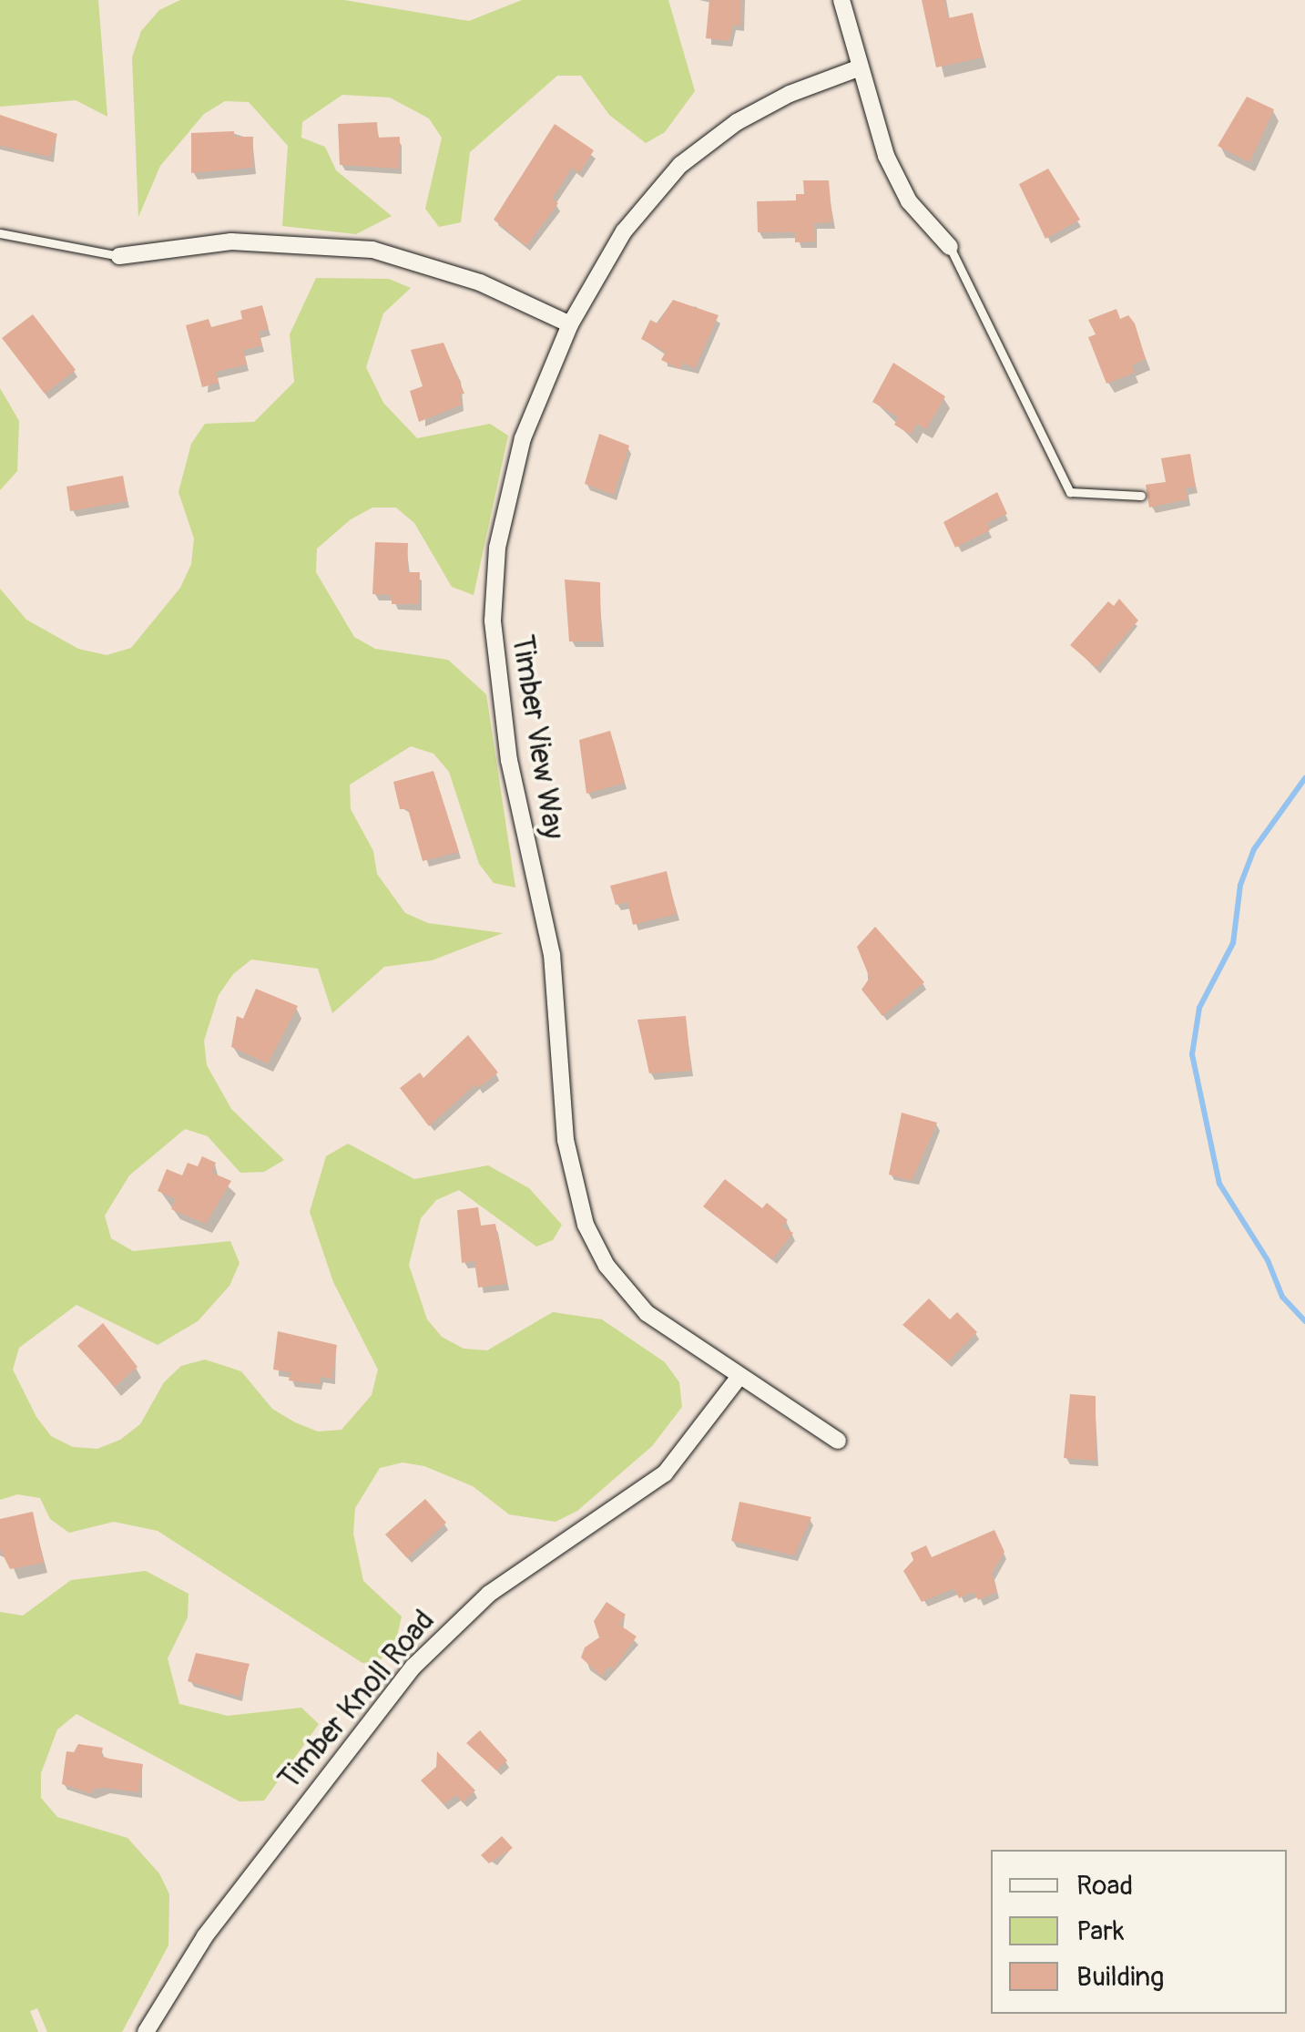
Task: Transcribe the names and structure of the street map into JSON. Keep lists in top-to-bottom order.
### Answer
{
  "streets": {
    "street": ["Timber View Way", "Timber Knoll Road"]
  },
  "crossings": [
    ["Timber View Way", "Timber Knoll Road"]
  ],
  "legend": ["Road", "Park", "Building"]
}
